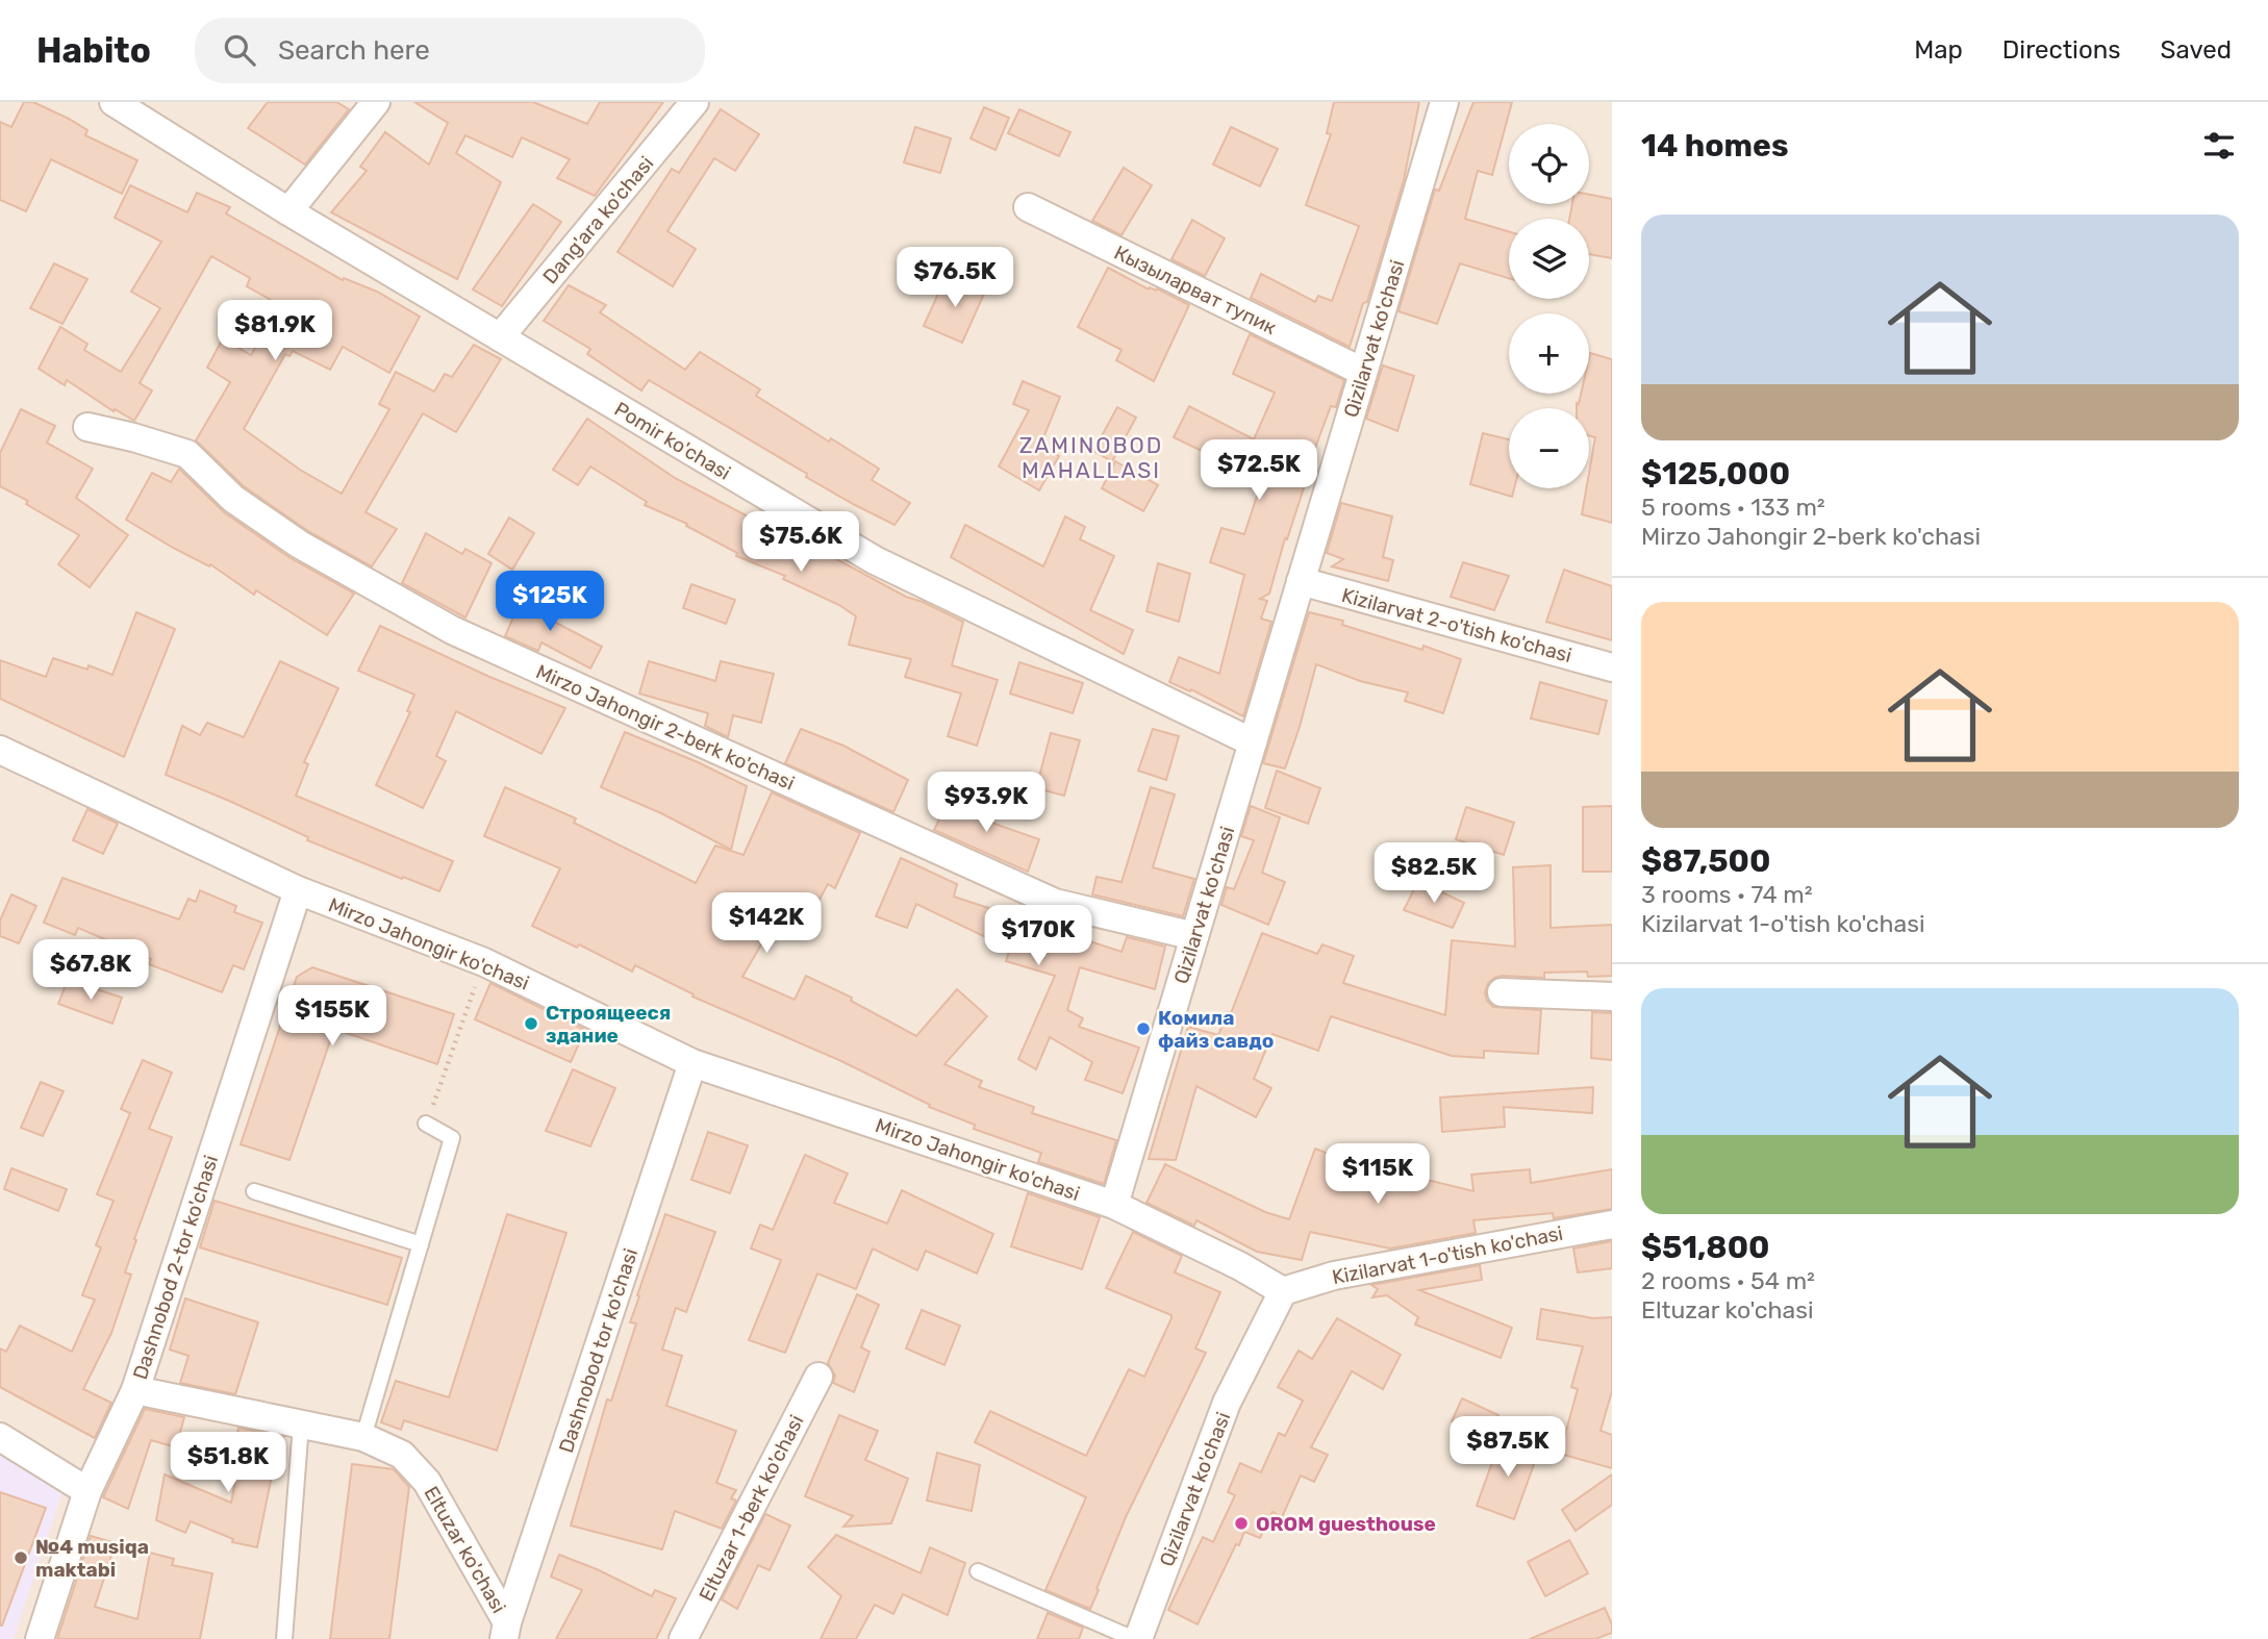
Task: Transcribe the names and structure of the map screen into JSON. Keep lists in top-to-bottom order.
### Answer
{
  "streets": {
    "street": [
      "Dang'ara ko'chasi",
      "Кызыларват тупик",
      "Qizilarvat ko'chasi",
      "Pomir ko'chasi",
      "Kizilarvat 2-o'tish ko'chasi",
      "Mirzo Jahongir 2-berk ko'chasi",
      "Mirzo Jahongir ko'chasi",
      "Kizilarvat 1-o'tish ko'chasi",
      "Dashnobod 2-tor ko'chasi",
      "Dashnobod tor ko'chasi",
      "Eltuzar 1-berk ko'chasi",
      "Eltuzar ko'chasi"
    ]
  },
  "crossings": [
    ["Dang'ara ko'chasi", "Pomir ko'chasi"],
    ["Кызыларват тупик", "Qizilarvat ko'chasi"],
    ["Qizilarvat ko'chasi", "Pomir ko'chasi"],
    ["Qizilarvat ko'chasi", "Kizilarvat 2-o'tish ko'chasi"],
    ["Qizilarvat ko'chasi", "Mirzo Jahongir 2-berk ko'chasi"],
    ["Qizilarvat ko'chasi", "Mirzo Jahongir ko'chasi"],
    ["Qizilarvat ko'chasi", "Kizilarvat 1-o'tish ko'chasi"],
    ["Mirzo Jahongir ko'chasi", "Dashnobod 2-tor ko'chasi"],
    ["Mirzo Jahongir ko'chasi", "Dashnobod tor ko'chasi"],
    ["Dashnobod 2-tor ko'chasi", "Eltuzar ko'chasi"],
    ["Dashnobod tor ko'chasi", "Eltuzar ko'chasi"]
  ],
  "districts": ["ZAMINOBOD MAHALLASI"],
  "places": [
    "Строящееся здание",
    "Комила файз савдо",
    "OROM guesthouse",
    "№4 musiqa maktabi"
  ],
  "page": {
    "header": "Habito",
    "search": "Search here",
    "nav": ["Map", "Directions", "Saved"],
    "heading": "14 homes",
    "map_buttons": ["+", "−"],
    "list": [
      {
        "name": "$125,000",
        "note": "5 rooms · 133 m² · Mirzo Jahongir 2-berk ko'chasi"
      },
      {
        "name": "$87,500",
        "note": "3 rooms · 74 m² · Kizilarvat 1-o'tish ko'chasi"
      },
      {
        "name": "$51,800",
        "note": "2 rooms · 54 m² · Eltuzar ko'chasi"
      }
    ],
    "price": [
      "$76.5K",
      "$81.9K",
      "$72.5K",
      "$75.6K",
      "$125K",
      "$93.9K",
      "$82.5K",
      "$142K",
      "$170K",
      "$67.8K",
      "$155K",
      "$115K",
      "$87.5K",
      "$51.8K"
    ]
  }
}
